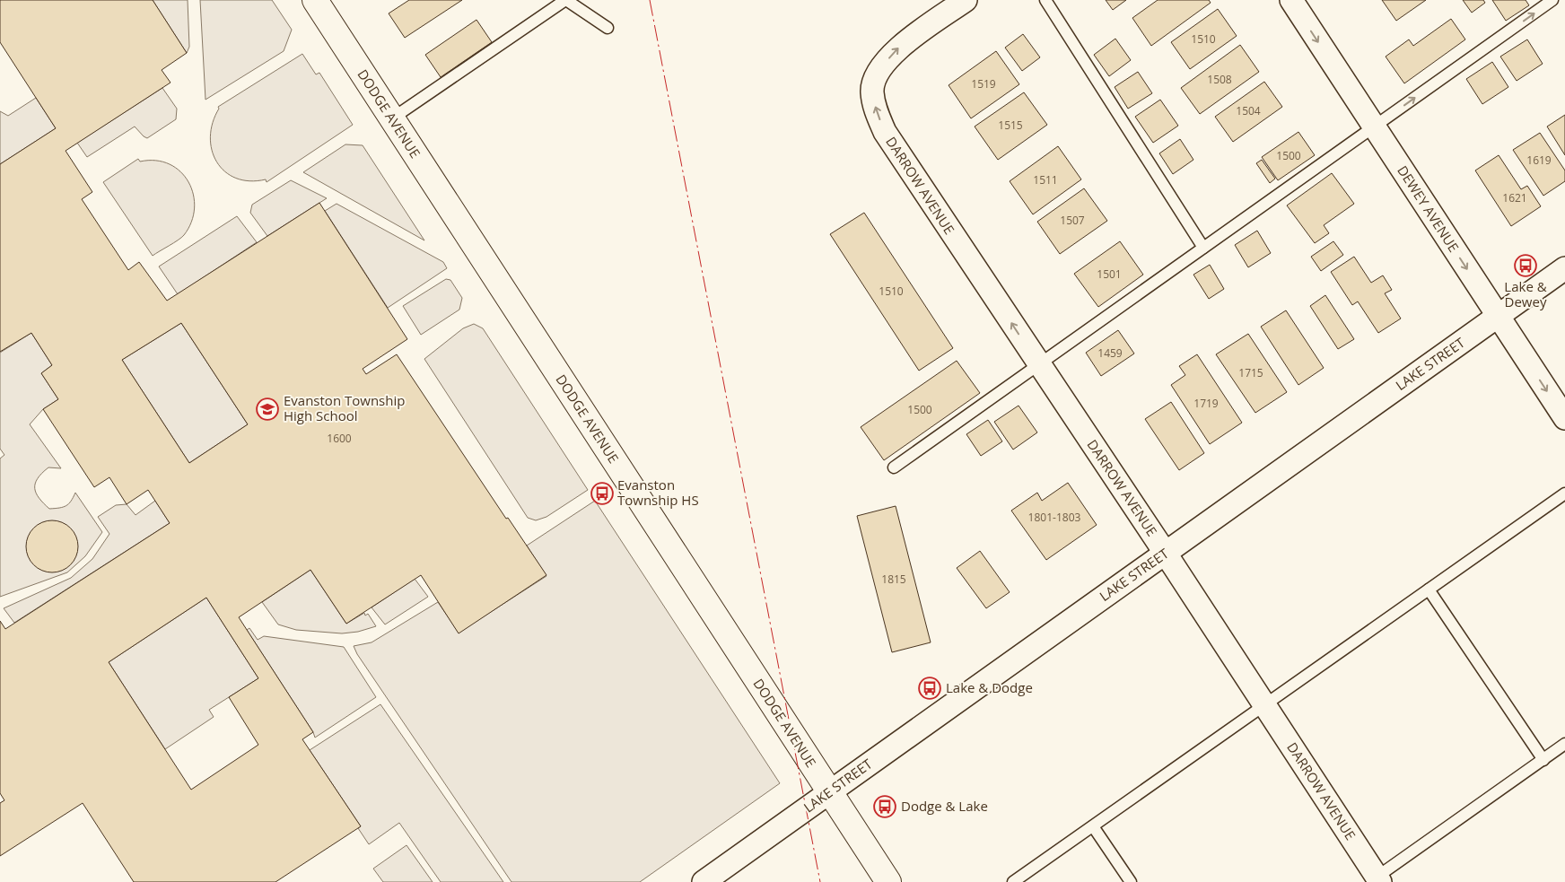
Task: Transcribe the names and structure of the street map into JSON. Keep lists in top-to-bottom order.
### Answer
{
  "streets": {
    "main road": ["DODGE AVENUE"],
    "street": ["DARROW AVENUE", "DEWEY AVENUE", "LAKE STREET"]
  },
  "crossings": [
    ["DODGE AVENUE", "LAKE STREET"],
    ["DARROW AVENUE", "LAKE STREET"],
    ["DEWEY AVENUE", "LAKE STREET"]
  ],
  "one_way": ["DEWEY AVENUE"],
  "places": {
    "bus stop": [
      "Lake & Dewey",
      "Evanston Township HS",
      "Lake & Dodge",
      "Dodge & Lake"
    ],
    "school or university": ["Evanston Township High School"]
  },
  "house_numbers": [
    "1510",
    "1508",
    "1519",
    "1504",
    "1515",
    "1500",
    "1619",
    "1511",
    "1621",
    "1507",
    "1501",
    "1510",
    "1459",
    "1715",
    "1719",
    "1500",
    "1600",
    "1801-1803",
    "1815"
  ]
}
